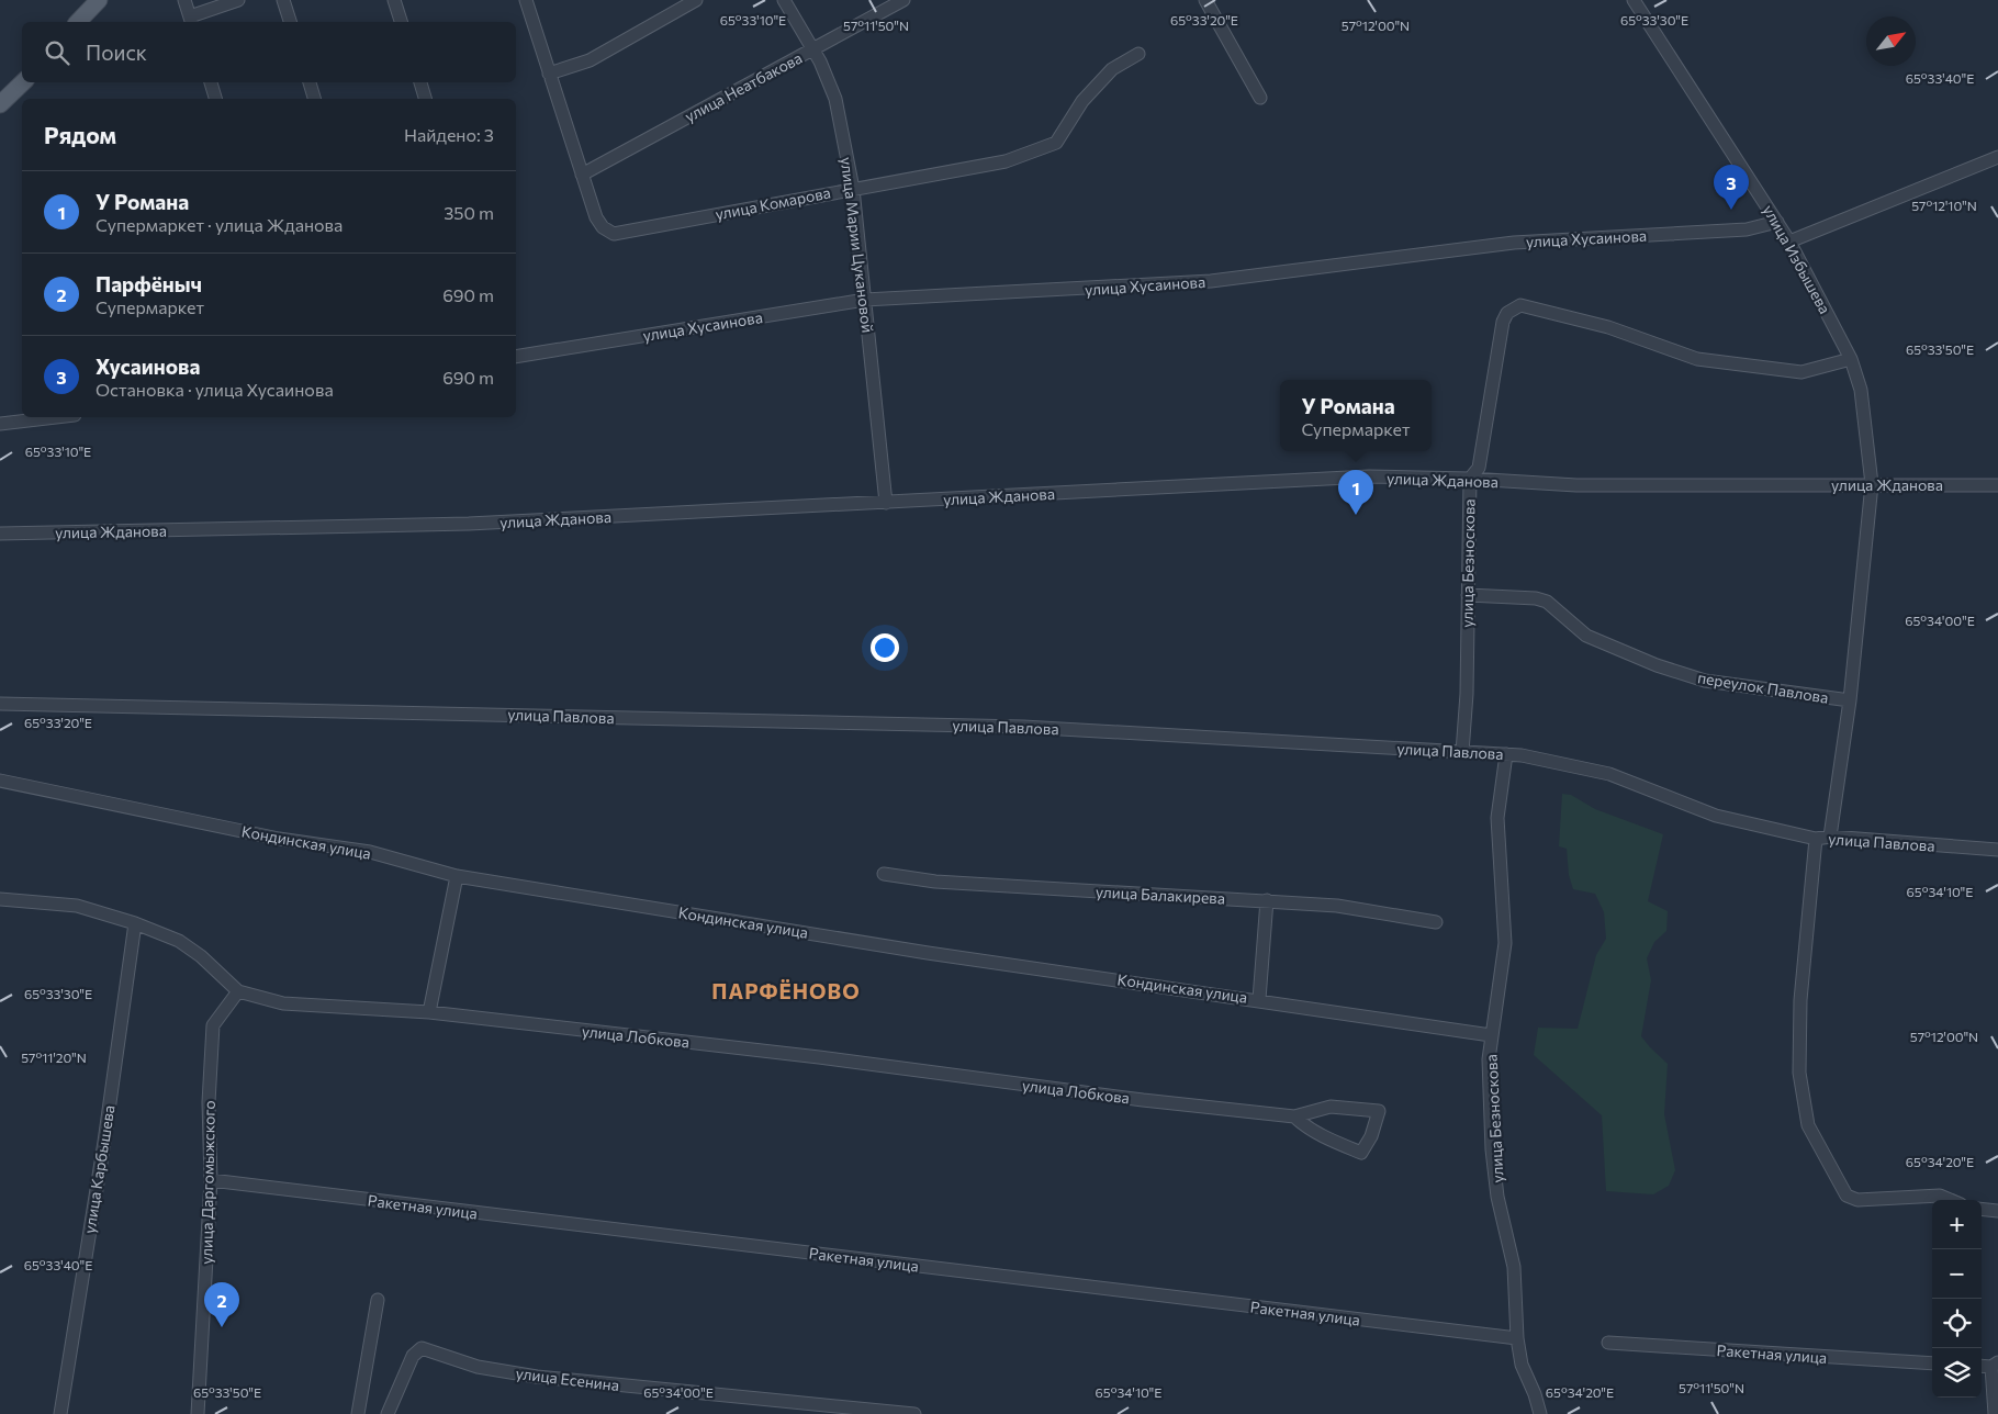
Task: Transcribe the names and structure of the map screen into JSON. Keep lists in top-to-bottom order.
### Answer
{
  "streets": {
    "street": [
      "улица Неатбакова",
      "улица Комарова",
      "улица Хусаинова",
      "улица Марии Цукановой",
      "улица Избышева",
      "улица Жданова",
      "улица Безноскова",
      "переулок Павлова",
      "улица Павлова",
      "Кондинская улица",
      "улица Балакирева",
      "улица Лобкова",
      "улица Карбышева",
      "улица Даргомыжского",
      "Ракетная улица",
      "улица Есенина"
    ]
  },
  "crossings": [
    ["улица Неатбакова", "улица Комарова"],
    ["улица Неатбакова", "улица Марии Цукановой"],
    ["улица Комарова", "улица Марии Цукановой"],
    ["улица Хусаинова", "улица Марии Цукановой"],
    ["улица Хусаинова", "улица Избышева"],
    ["улица Марии Цукановой", "улица Жданова"],
    ["улица Избышева", "улица Жданова"],
    ["улица Избышева", "улица Безноскова"],
    ["улица Избышева", "переулок Павлова"],
    ["улица Жданова", "улица Безноскова"],
    ["улица Жданова", "переулок Павлова"],
    ["улица Безноскова", "переулок Павлова"],
    ["улица Безноскова", "улица Павлова"],
    ["улица Безноскова", "Кондинская улица"],
    ["улица Безноскова", "Ракетная улица"],
    ["переулок Павлова", "улица Павлова"],
    ["улица Лобкова", "улица Карбышева"],
    ["улица Лобкова", "улица Даргомыжского"],
    ["улица Даргомыжского", "Ракетная улица"]
  ],
  "districts": ["ПАРФЁНОВО"],
  "north": "top right",
  "page": {
    "search": "Поиск",
    "heading": ["Рядом", "Найдено: 3"],
    "pins": ["3", "1", "2"],
    "list": [
      {
        "mark": "1",
        "name": "У Романа",
        "note": "Супермаркет · улица Жданова",
        "value": "350 m"
      },
      {
        "mark": "2",
        "name": "Парфёныч",
        "note": "Супермаркет",
        "value": "690 m"
      },
      {
        "mark": "3",
        "name": "Хусаинова",
        "note": "Остановка · улица Хусаинова",
        "value": "690 m"
      }
    ],
    "popup": ["У Романа", "Супермаркет"],
    "map_buttons": ["+", "−"]
  },
  "coordinates": [
    "65°33'10\"E",
    "65°33'20\"E",
    "65°33'30\"E",
    "57°11'50\"N",
    "57°12'00\"N",
    "65°33'40\"E",
    "57°12'10\"N",
    "65°33'50\"E",
    "65°34'00\"E",
    "65°34'10\"E",
    "57°11'20\"N",
    "65°34'20\"E"
  ]
}
